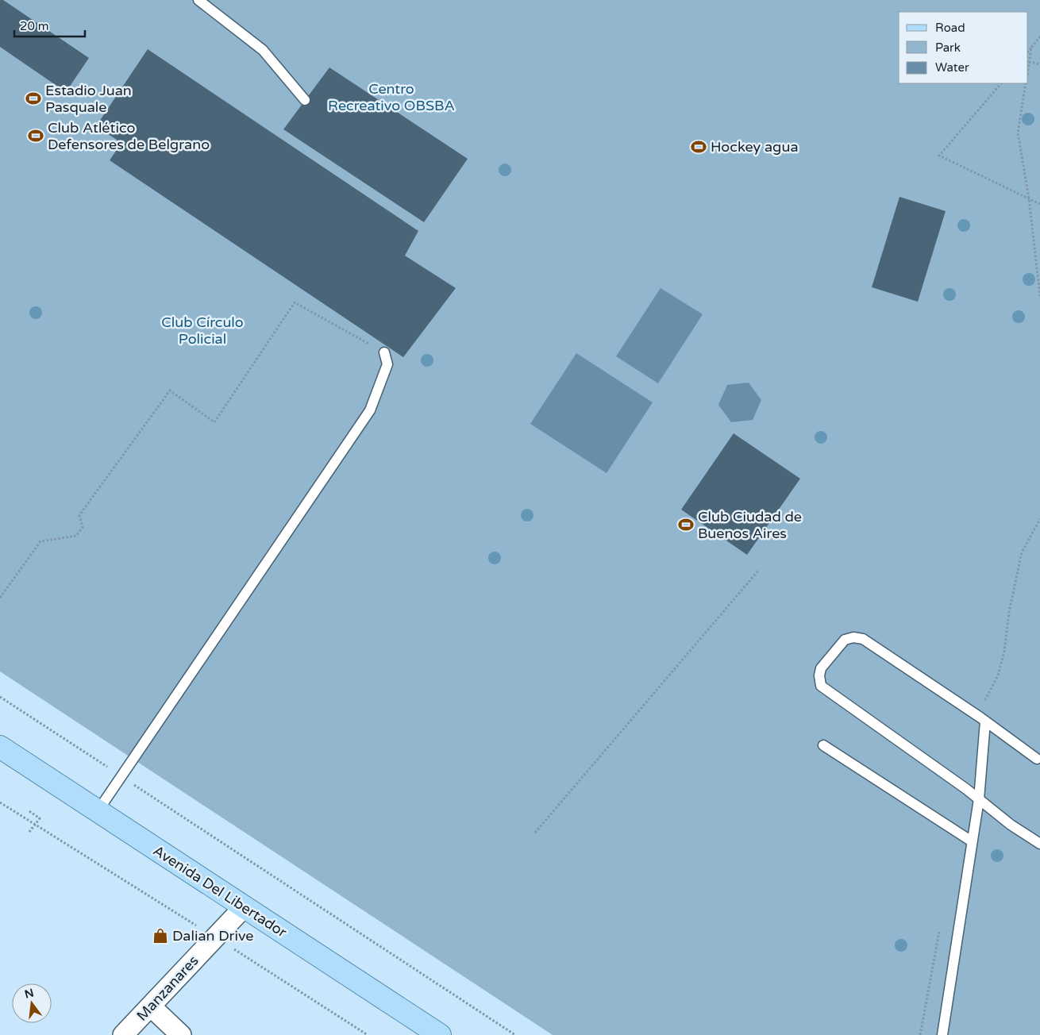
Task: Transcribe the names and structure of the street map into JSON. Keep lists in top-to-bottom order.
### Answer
{
  "streets": {
    "main road": ["Avenida Del Libertador"],
    "street": ["Manzanares"]
  },
  "crossings": [
    ["Avenida Del Libertador", "Manzanares"]
  ],
  "parks": ["Centro Recreativo OBSBA", "Club Círculo Policial"],
  "places": {
    "sports": [
      "Estadio Juan Pasquale",
      "Club Atlético Defensores de Belgrano",
      "Hockey agua",
      "Club Ciudad de Buenos Aires"
    ],
    "shop": ["Dalian Drive"]
  },
  "legend": ["Road", "Park", "Water"],
  "scale_bar": "20 m",
  "north": "top"
}
